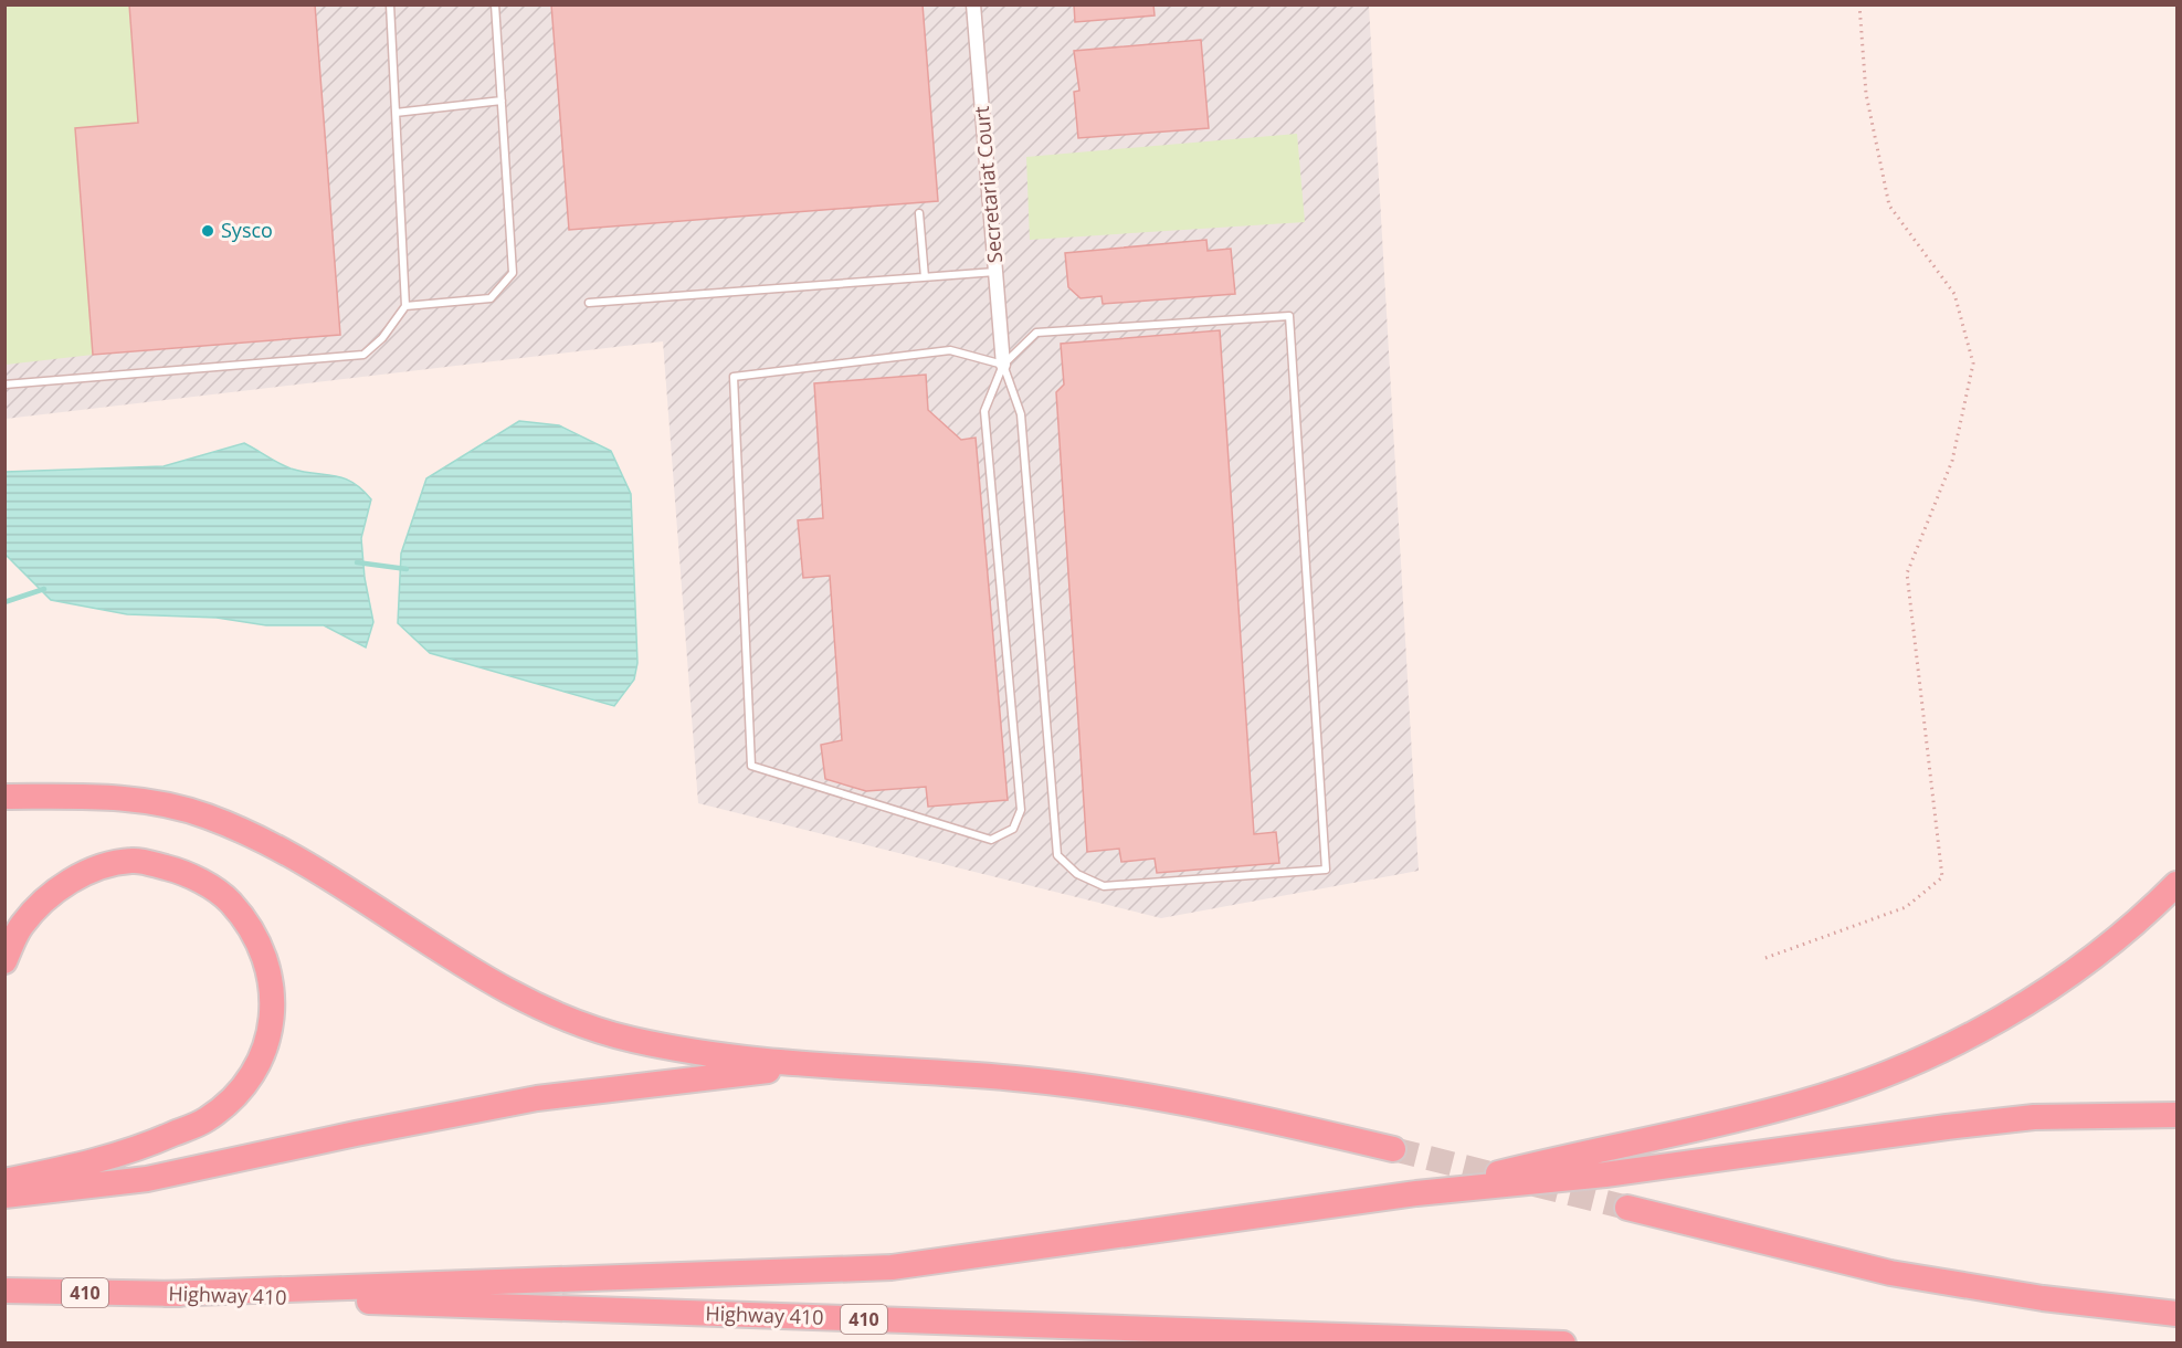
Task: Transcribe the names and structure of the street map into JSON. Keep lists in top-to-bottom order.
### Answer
{
  "streets": {
    "highway": ["410", "Highway 410"],
    "street": ["Secretariat Court"]
  },
  "places": ["Sysco"]
}
